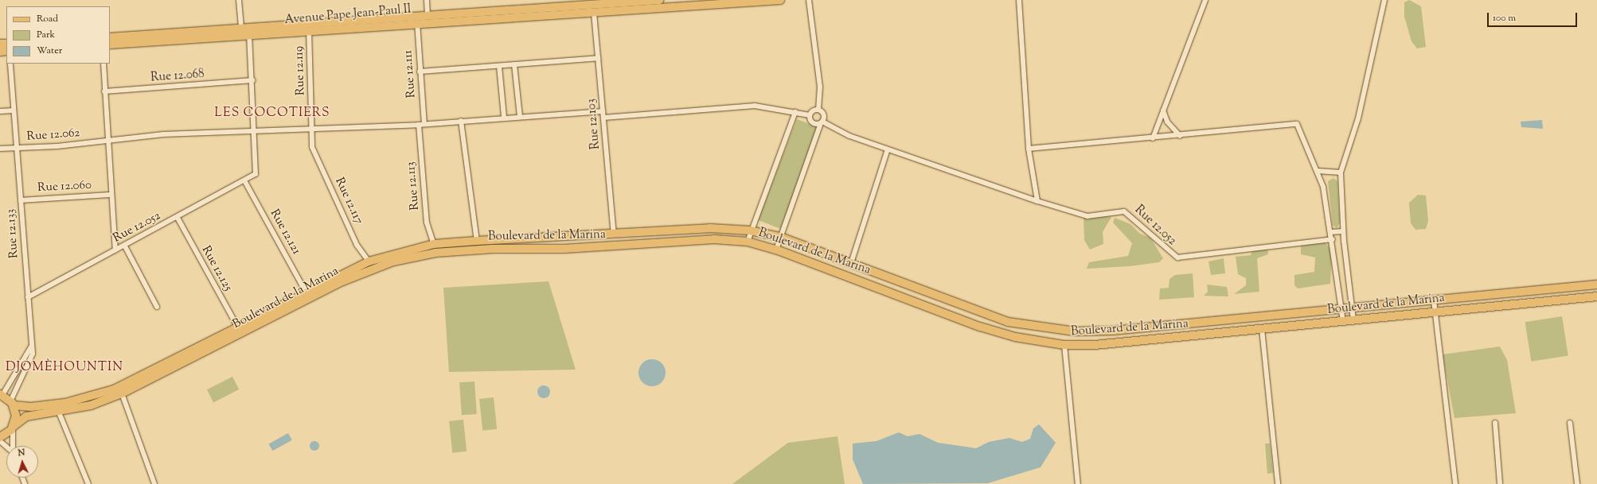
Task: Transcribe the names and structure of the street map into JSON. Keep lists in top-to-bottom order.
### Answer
{
  "streets": {
    "main road": ["Avenue Pape Jean-Paul II", "Boulevard de la Marina"],
    "street": [
      "Rue 12.119",
      "Rue 12.111",
      "Rue 12.068",
      "Rue 12.103",
      "Rue 12.062",
      "Rue 12.113",
      "Rue 12.060",
      "Rue 12.117",
      "Rue 12.052",
      "Rue 12.121",
      "Rue 12.133",
      "Rue 12.125"
    ]
  },
  "crossings": [
    ["Avenue Pape Jean-Paul II", "Rue 12.119"],
    ["Avenue Pape Jean-Paul II", "Rue 12.111"],
    ["Avenue Pape Jean-Paul II", "Rue 12.103"],
    ["Rue 12.119", "Rue 12.062"],
    ["Rue 12.119", "Rue 12.117"],
    ["Rue 12.111", "Rue 12.062"],
    ["Rue 12.103", "Rue 12.062"],
    ["Rue 12.103", "Boulevard de la Marina"],
    ["Rue 12.062", "Rue 12.113"],
    ["Rue 12.062", "Rue 12.052"],
    ["Rue 12.062", "Rue 12.133"],
    ["Rue 12.113", "Boulevard de la Marina"],
    ["Rue 12.060", "Rue 12.133"],
    ["Rue 12.117", "Boulevard de la Marina"],
    ["Rue 12.052", "Rue 12.121"],
    ["Rue 12.052", "Rue 12.133"],
    ["Rue 12.052", "Rue 12.125"],
    ["Rue 12.121", "Boulevard de la Marina"],
    ["Rue 12.133", "Boulevard de la Marina"],
    ["Boulevard de la Marina", "Rue 12.125"]
  ],
  "districts": ["LES COCOTIERS", "DJOMÈHOUNTIN"],
  "legend": ["Road", "Park", "Water"],
  "scale_bar": "100 m",
  "north": "top"
}
